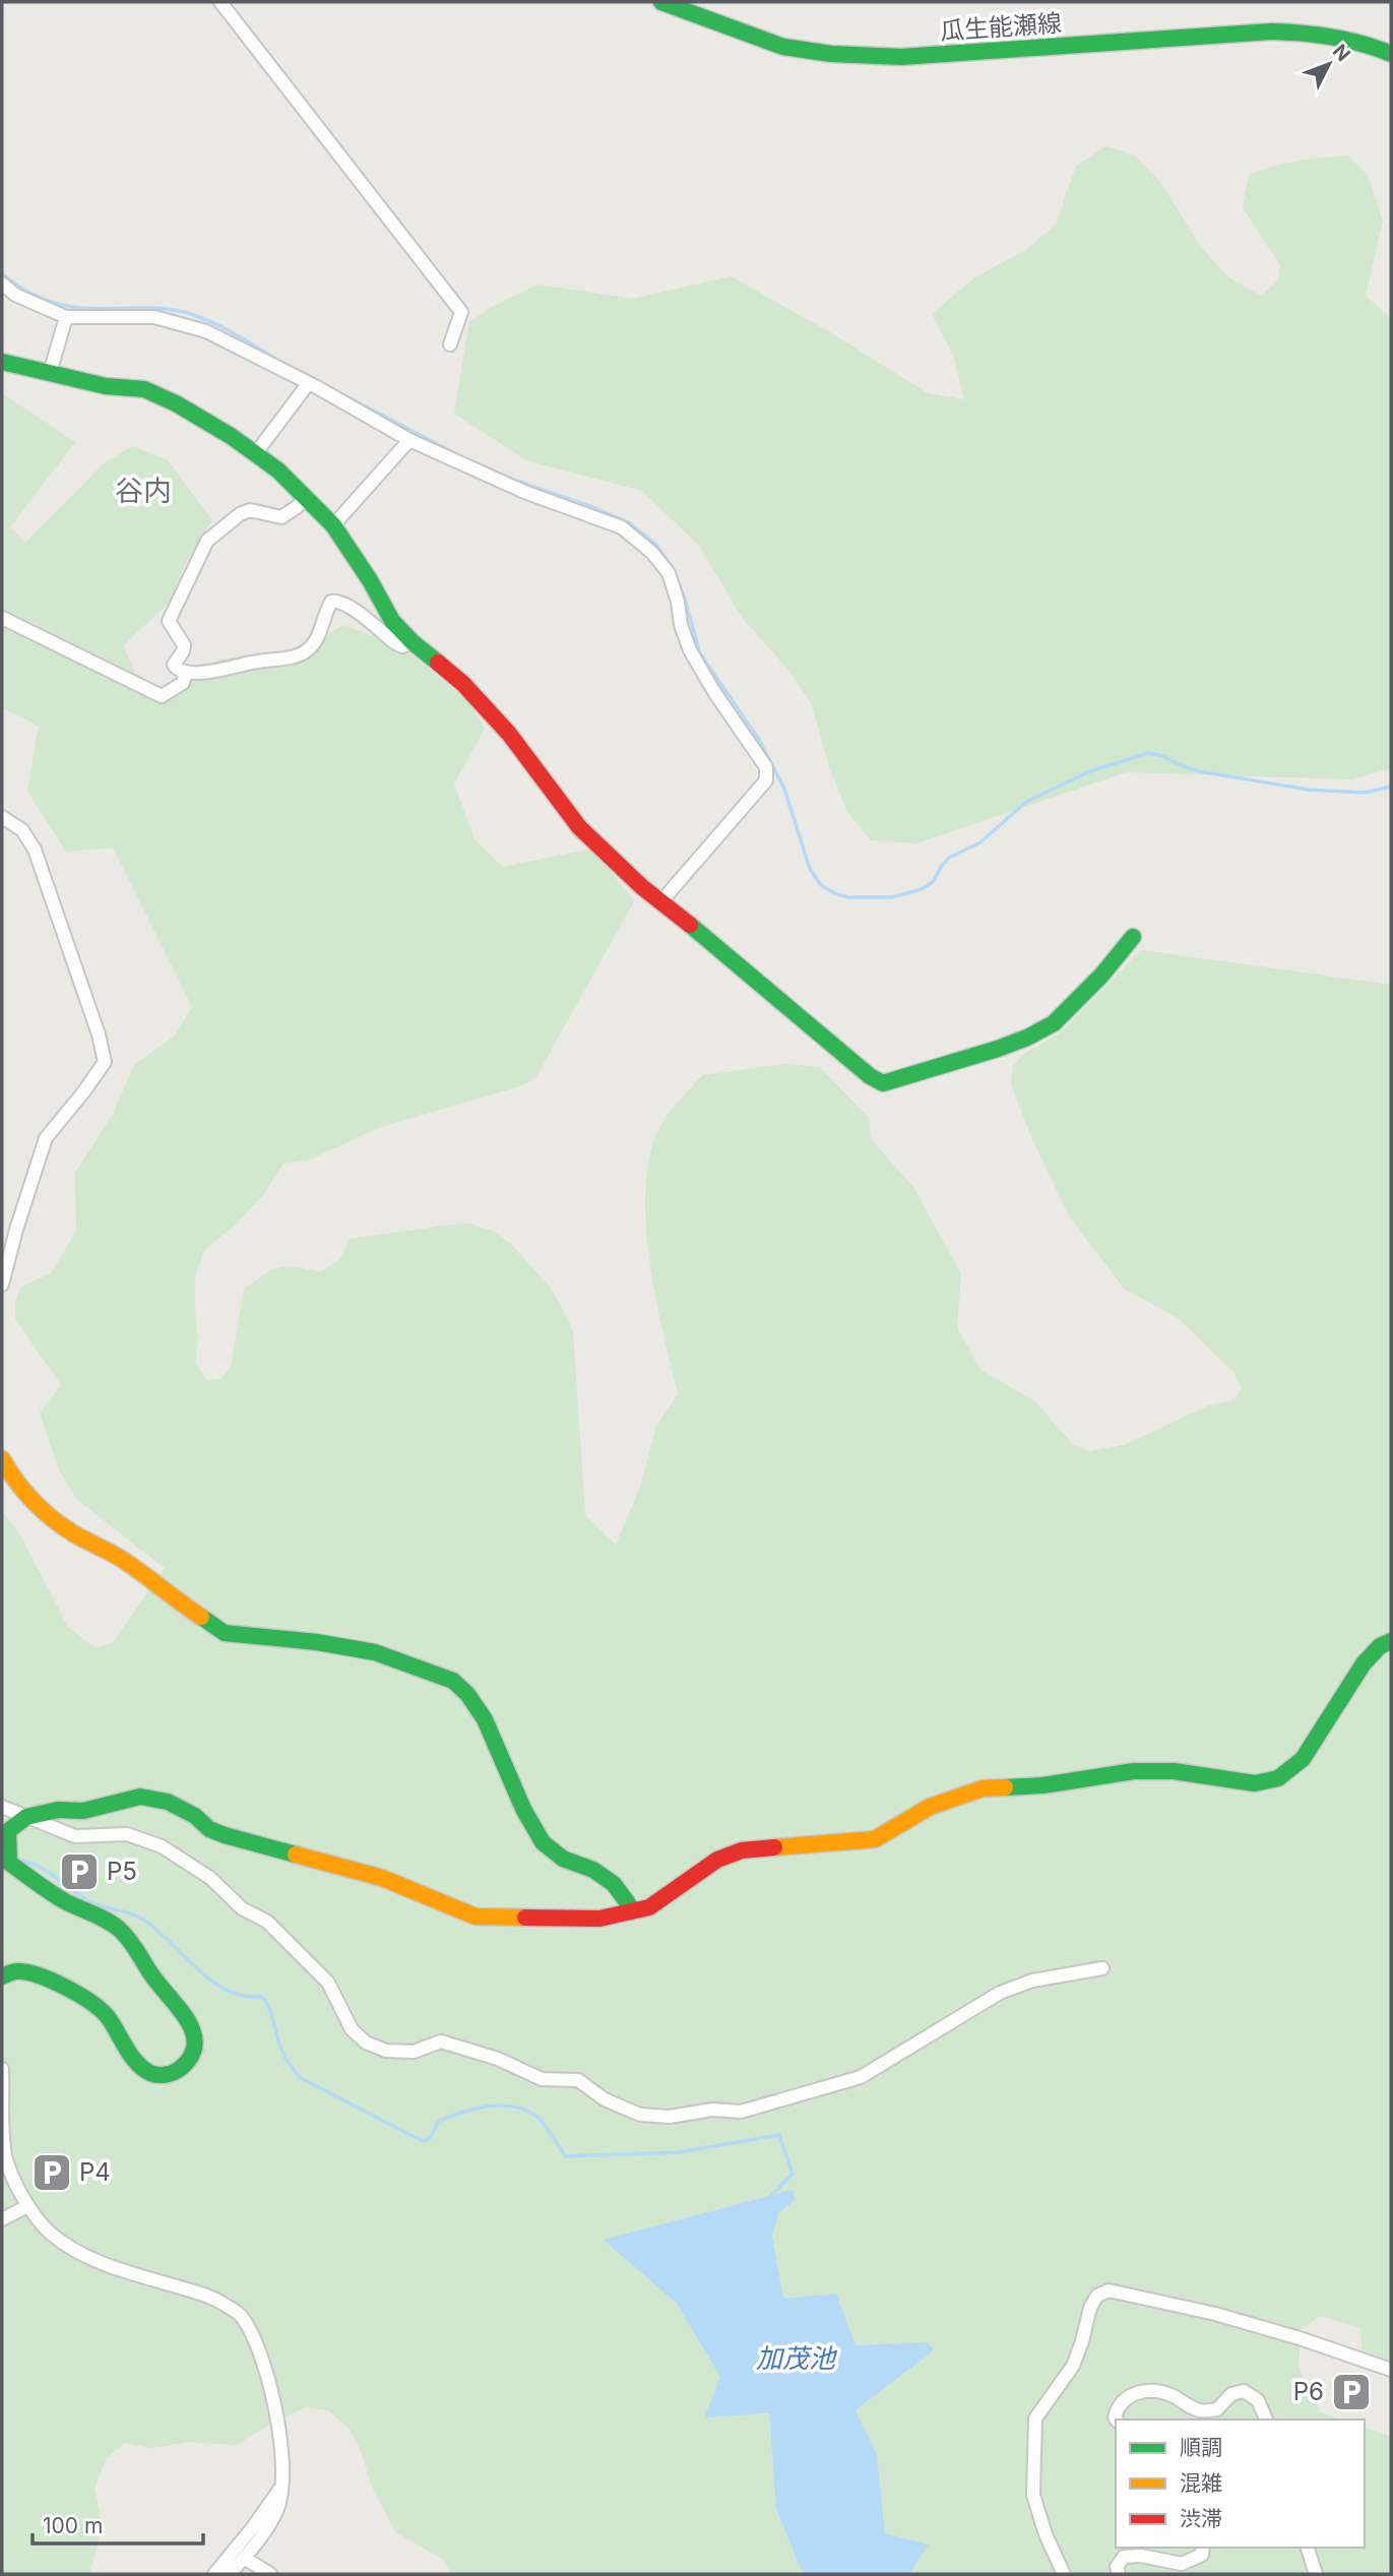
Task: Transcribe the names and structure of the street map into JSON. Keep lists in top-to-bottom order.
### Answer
{
  "streets": {
    "street": ["瓜生能瀬線"]
  },
  "districts": ["谷内"],
  "water": ["加茂池"],
  "places": {
    "parking": ["P5", "P4", "P6"]
  },
  "legend": ["順調", "混雑", "渋滞"],
  "scale_bar": "100 m",
  "north": "top right"
}
